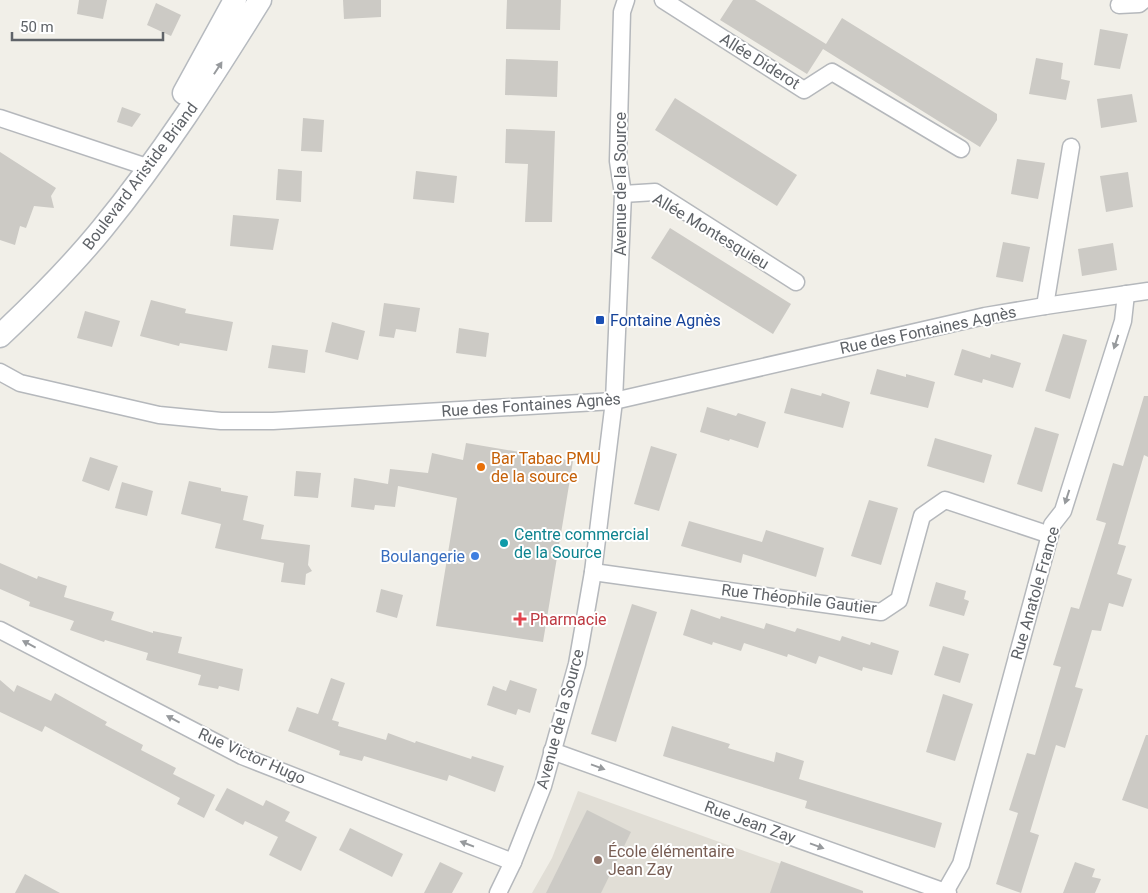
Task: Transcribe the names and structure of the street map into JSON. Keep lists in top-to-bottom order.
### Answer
{
  "streets": {
    "main road": ["Boulevard Aristide Briand"],
    "street": [
      "Allée Diderot",
      "Avenue de la Source",
      "Allée Montesquieu",
      "Rue des Fontaines Agnès",
      "Rue Anatole France",
      "Rue Théophile Gautier",
      "Rue Victor Hugo",
      "Rue Jean Zay"
    ]
  },
  "crossings": [
    ["Avenue de la Source", "Allée Montesquieu"],
    ["Avenue de la Source", "Rue des Fontaines Agnès"],
    ["Avenue de la Source", "Rue Théophile Gautier"],
    ["Avenue de la Source", "Rue Victor Hugo"],
    ["Avenue de la Source", "Rue Jean Zay"],
    ["Rue des Fontaines Agnès", "Rue Anatole France"],
    ["Rue Anatole France", "Rue Théophile Gautier"],
    ["Rue Anatole France", "Rue Jean Zay"]
  ],
  "one_way": ["Rue Anatole France", "Rue Victor Hugo", "Rue Jean Zay"],
  "places": {
    "transit": ["Fontaine Agnès"],
    "other": [
      "Bar Tabac PMU de la source",
      "Centre commercial de la Source",
      "Boulangerie",
      "École élémentaire Jean Zay"
    ],
    "health": ["Pharmacie"]
  },
  "scale_bar": "50 m"
}
